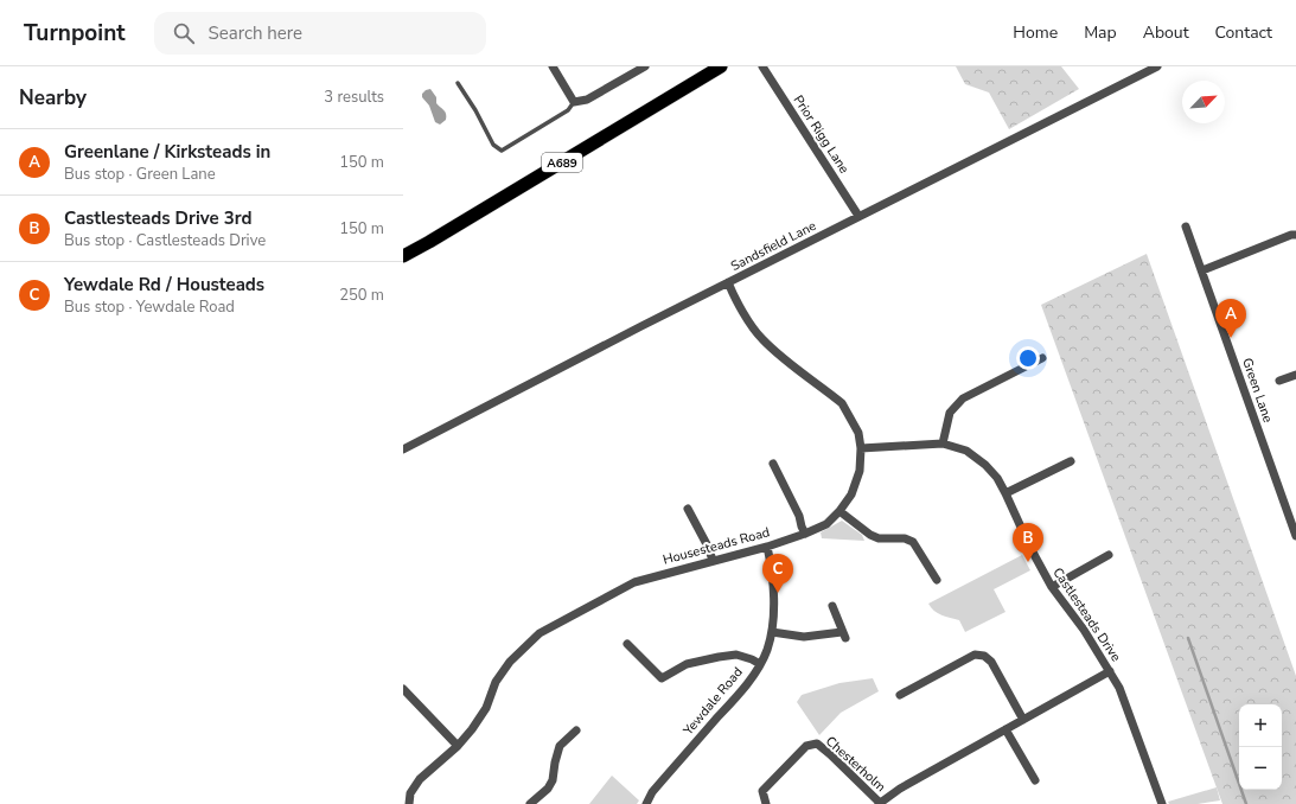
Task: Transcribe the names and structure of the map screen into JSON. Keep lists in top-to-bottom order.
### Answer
{
  "streets": {
    "highway": ["A689"],
    "street": [
      "Prior Rigg Lane",
      "Sandsfield Lane",
      "Green Lane",
      "Housesteads Road",
      "Castlesteads Drive",
      "Yewdale Road",
      "Chesterholm"
    ]
  },
  "crossings": [
    ["Prior Rigg Lane", "Sandsfield Lane"],
    ["Sandsfield Lane", "Housesteads Road"],
    ["Housesteads Road", "Castlesteads Drive"],
    ["Housesteads Road", "Yewdale Road"],
    ["Castlesteads Drive", "Chesterholm"]
  ],
  "north": "top right",
  "page": {
    "header": "Turnpoint",
    "search": "Search here",
    "nav": [
      "Home",
      "Map",
      "About",
      "Contact"
    ],
    "heading": ["Nearby", "3 results"],
    "list": [
      {
        "mark": "A",
        "name": "Greenlane / Kirksteads in",
        "note": "Bus stop · Green Lane",
        "value": "150 m"
      },
      {
        "mark": "B",
        "name": "Castlesteads Drive 3rd",
        "note": "Bus stop · Castlesteads Drive",
        "value": "150 m"
      },
      {
        "mark": "C",
        "name": "Yewdale Rd / Housteads",
        "note": "Bus stop · Yewdale Road",
        "value": "250 m"
      }
    ],
    "pins": ["A", "B", "C"],
    "map_buttons": ["+", "−"]
  }
}
